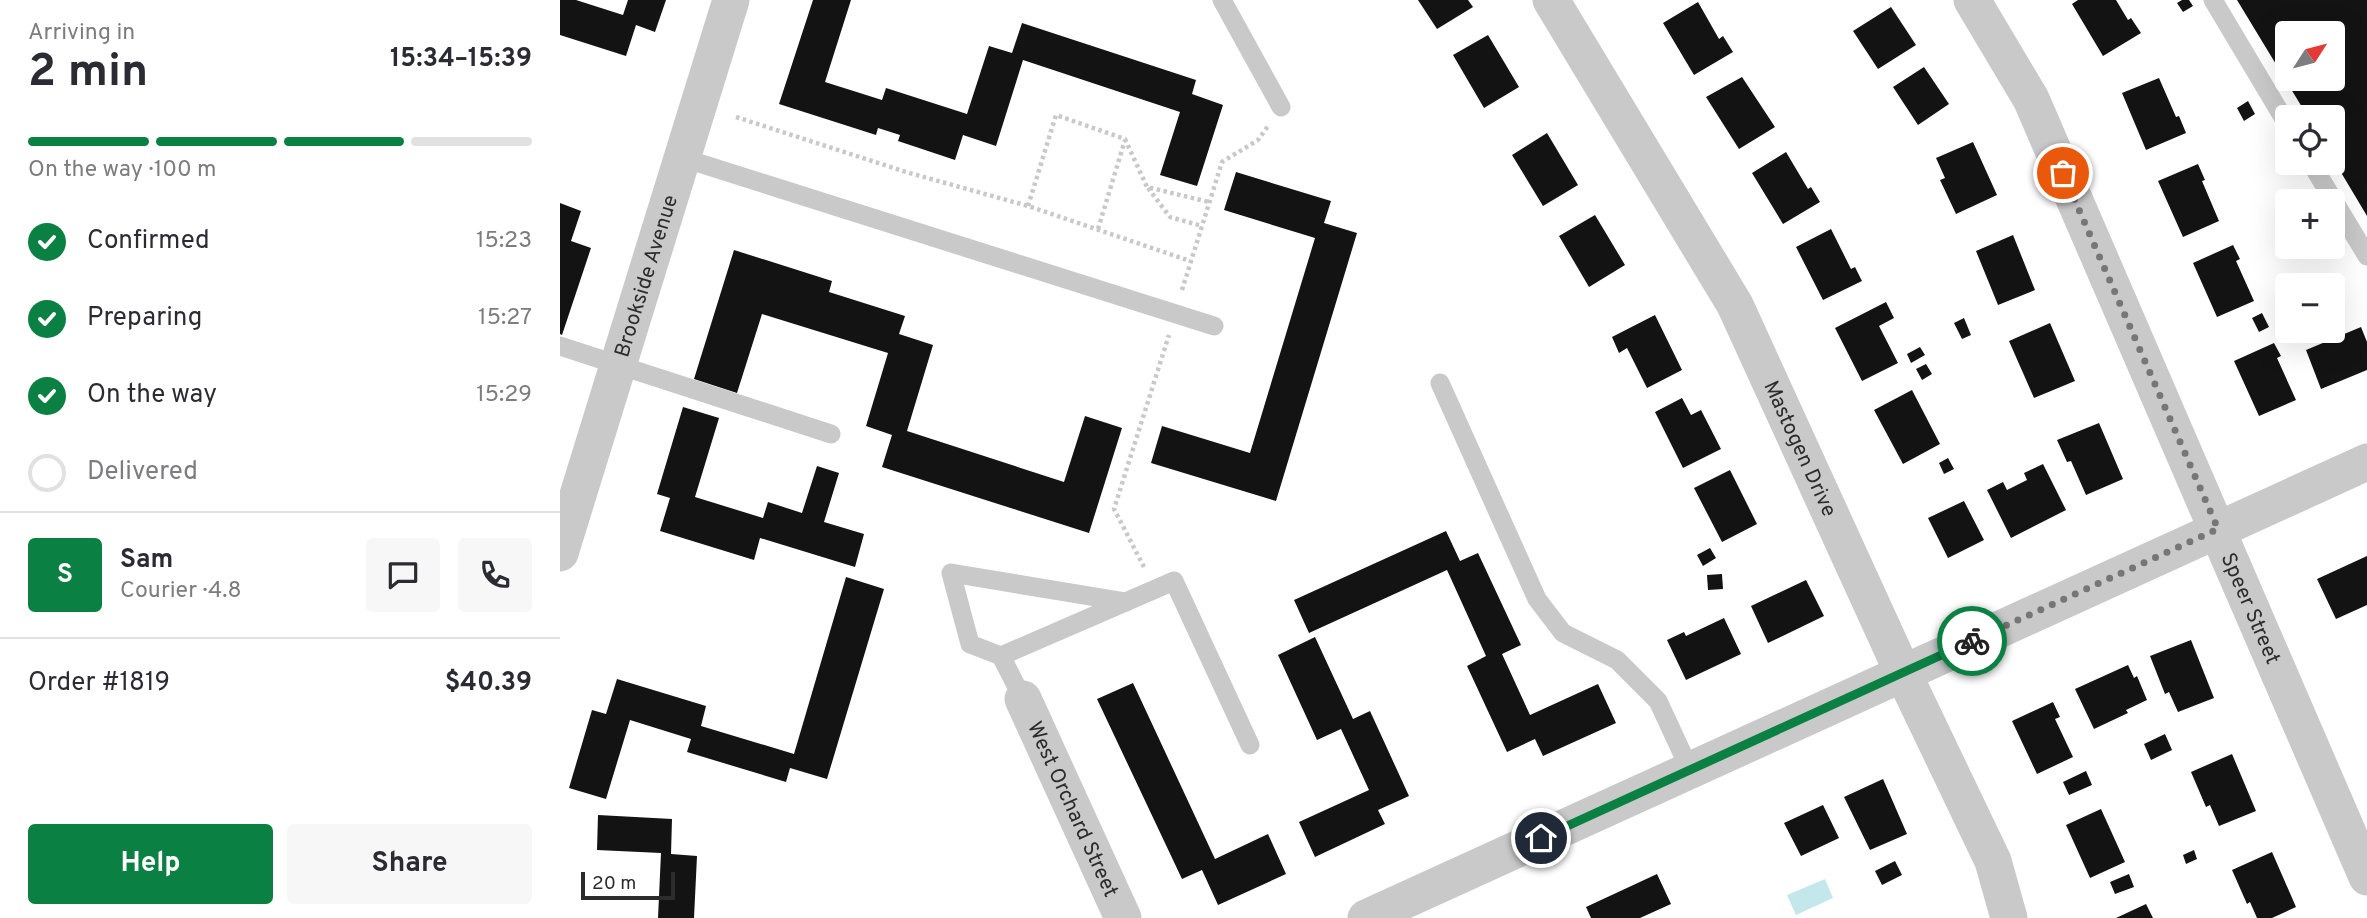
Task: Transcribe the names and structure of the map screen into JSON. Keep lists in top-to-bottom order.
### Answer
{
  "streets": {
    "street": [
      "Brookside Avenue",
      "Mastogen Drive",
      "Speer Street",
      "West Orchard Street"
    ]
  },
  "scale_bar": "20 m",
  "north": "top right",
  "page": {
    "heading": ["2 min", "Arriving in", "15:34–15:39"],
    "panel": [
      "Sam",
      "Courier · 4.8",
      "Order #1819",
      "$40.39"
    ],
    "map_buttons": ["+", "−"],
    "bar": "On the way · 100 m",
    "list": [
      ["Confirmed", "15:23"],
      ["Preparing", "15:27"],
      ["On the way", "15:29"],
      "Delivered"
    ],
    "round": "S",
    "buttons": ["Help", "Share"],
    "scale": "20 m"
  }
}
